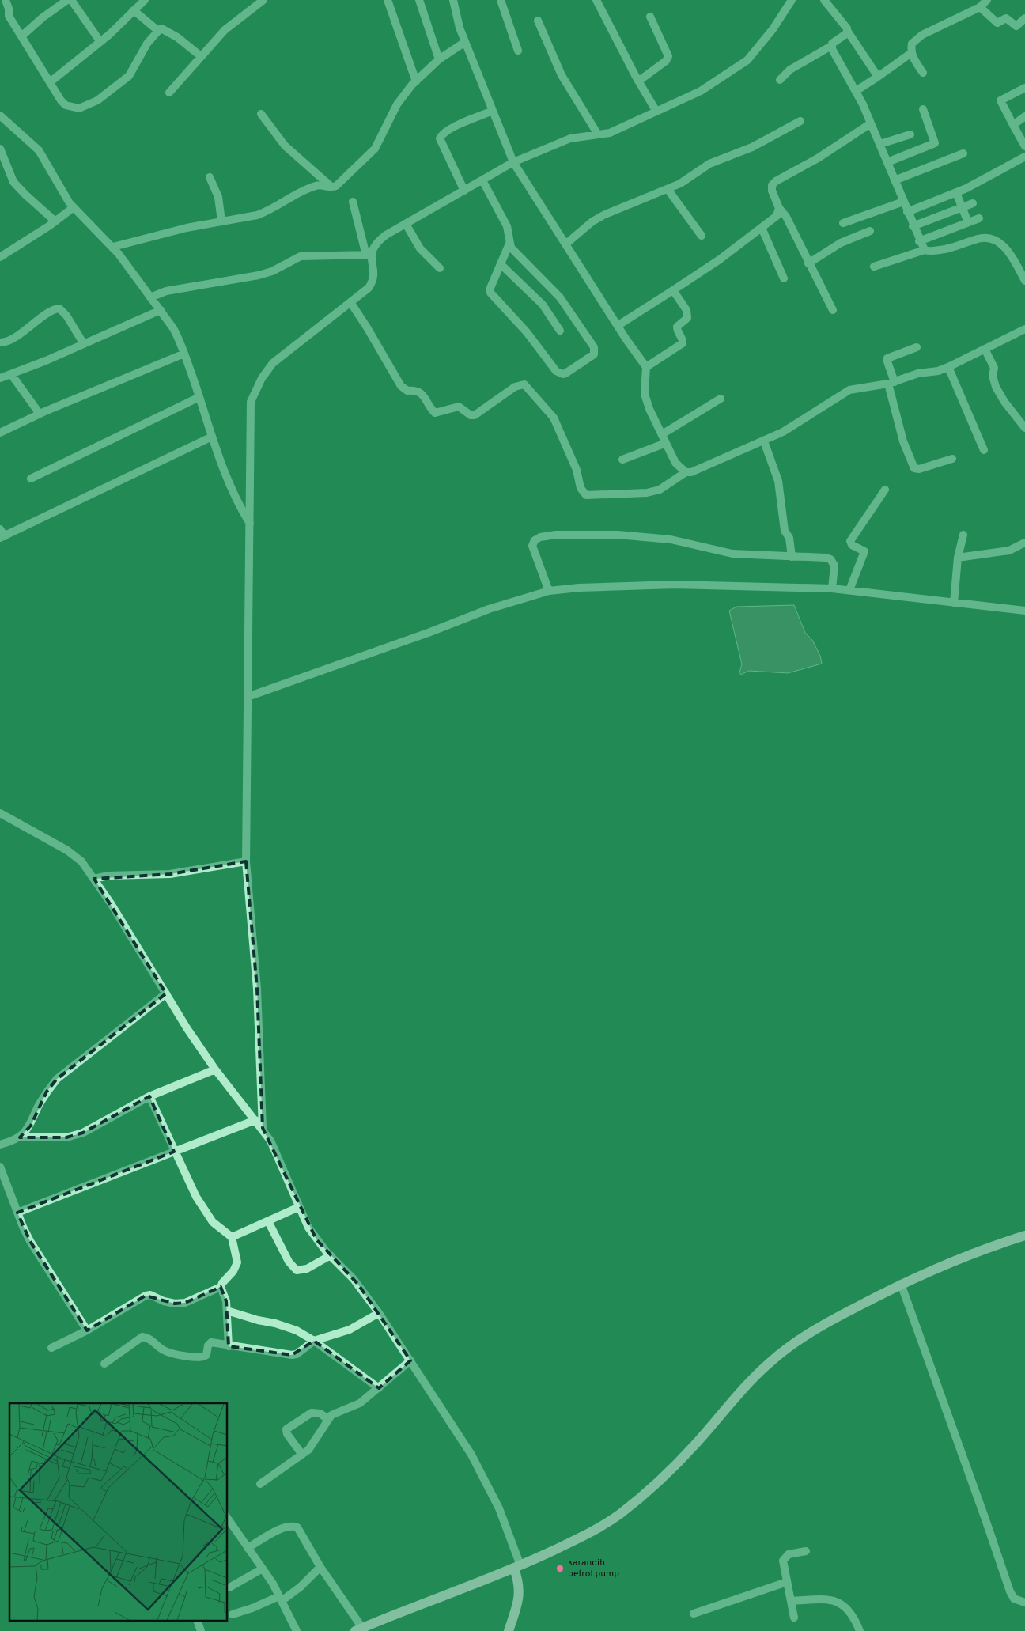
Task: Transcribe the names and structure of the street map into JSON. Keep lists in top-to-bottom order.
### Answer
{
  "places": ["karandih petrol pump"]
}
